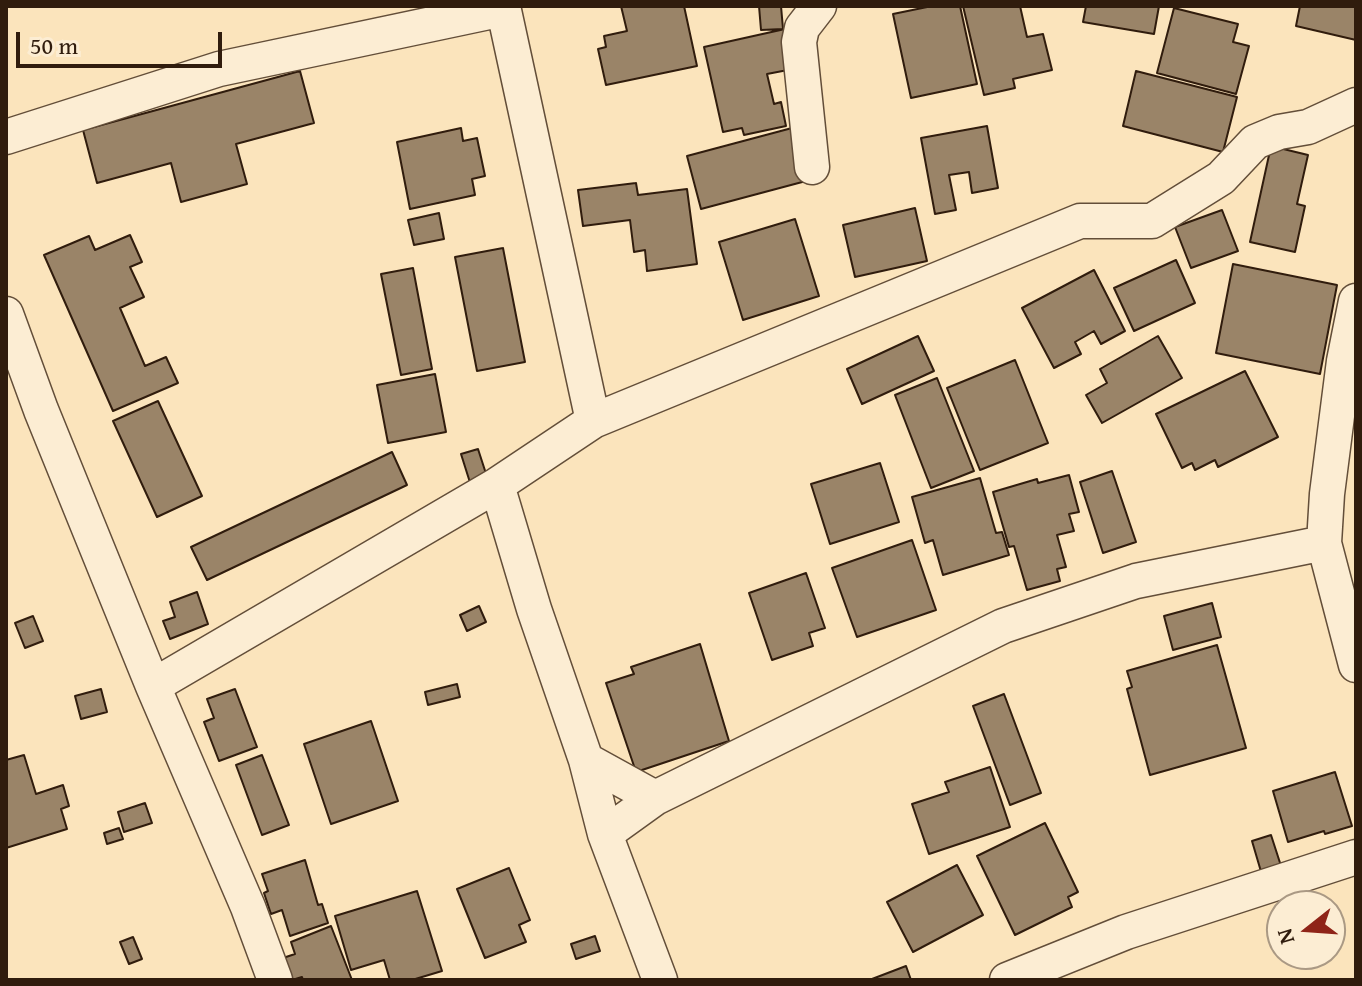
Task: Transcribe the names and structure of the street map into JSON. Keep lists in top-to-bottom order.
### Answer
{
  "scale_bar": "50 m",
  "north": "left"
}
